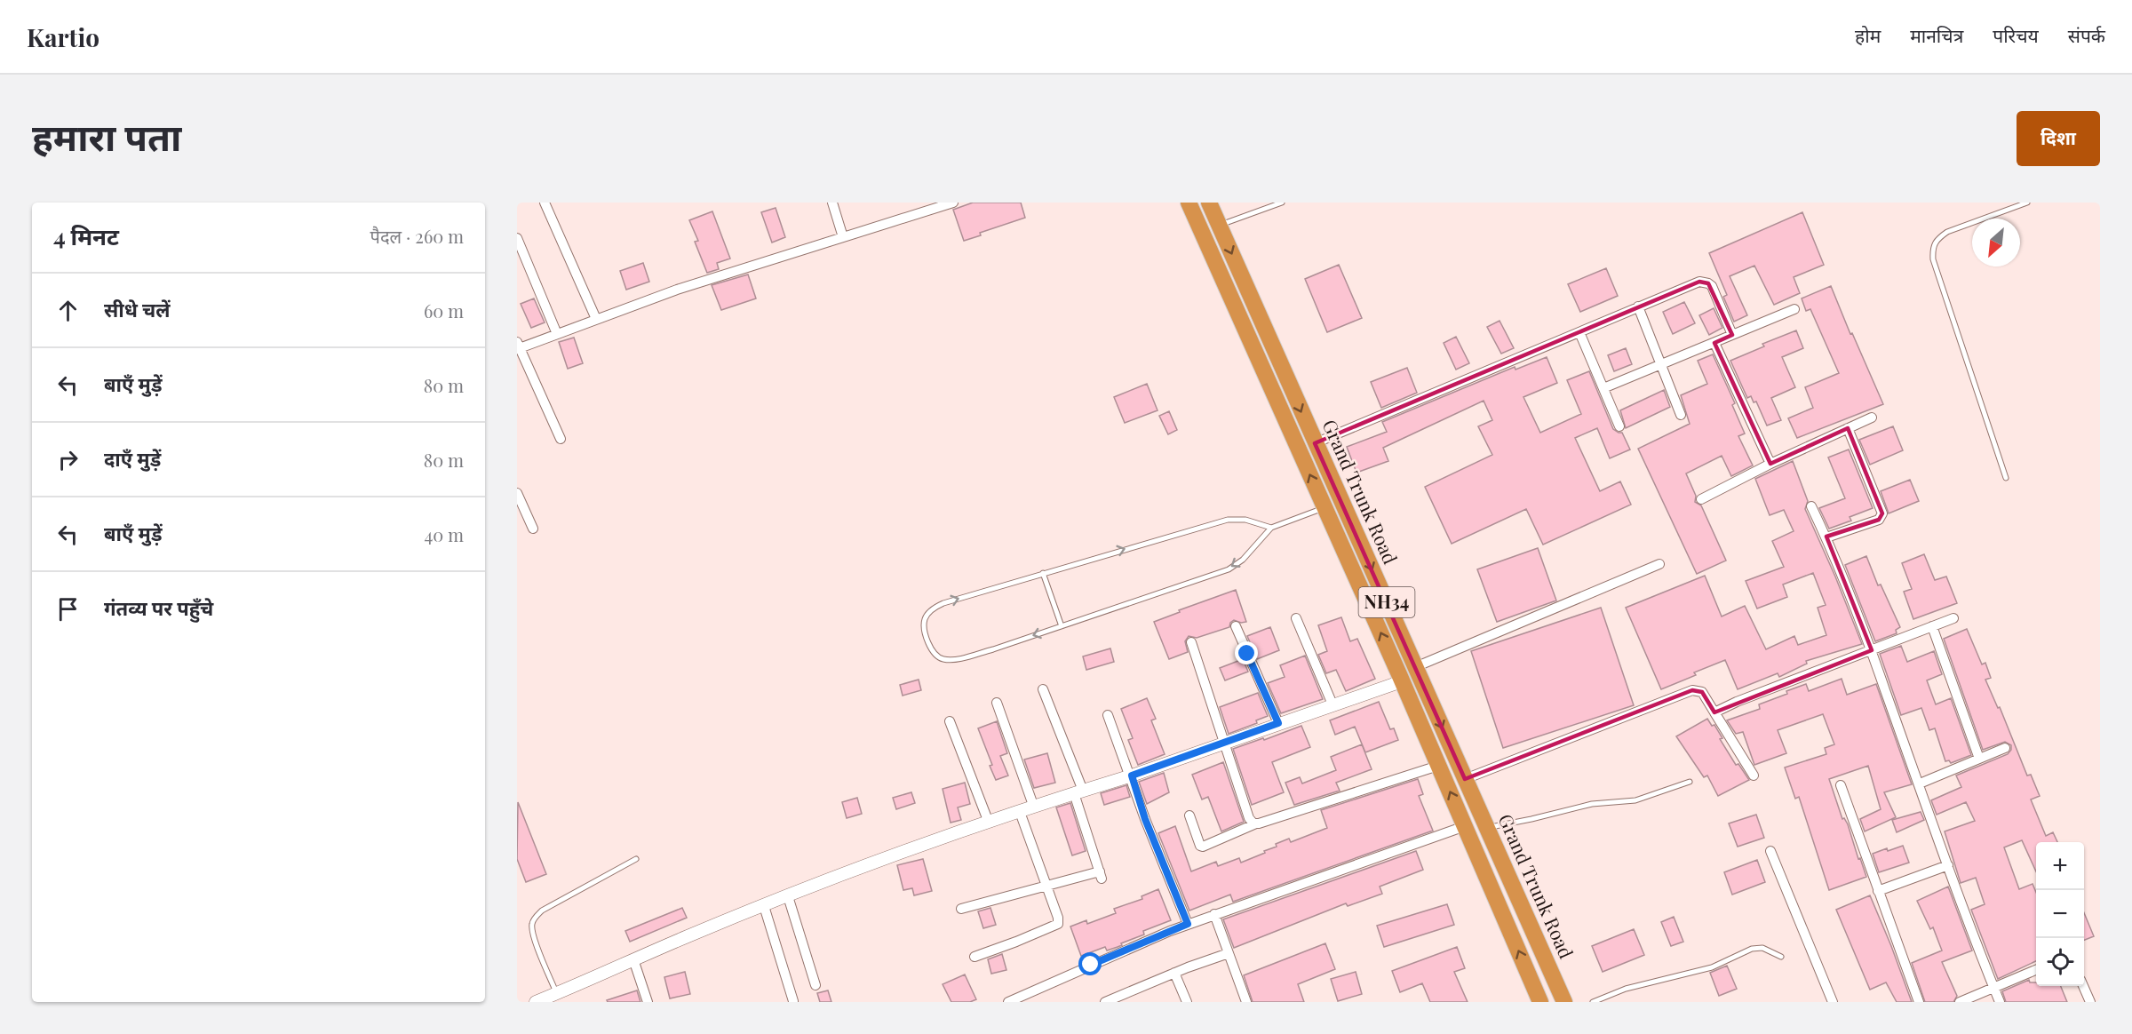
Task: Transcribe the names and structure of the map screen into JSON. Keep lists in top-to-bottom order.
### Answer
{
  "streets": {
    "highway": ["Grand Trunk Road", "NH34"]
  },
  "north": "bottom left",
  "page": {
    "header": "Kartio",
    "nav": [
      "होम",
      "मानचित्र",
      "परिचय",
      "संपर्क"
    ],
    "title": "हमारा पता",
    "buttons": "दिशा",
    "heading": ["4 मिनट", "पैदल · 260 m"],
    "list": [
      ["सीधे चलें", "60 m"],
      ["बाएँ मुड़ें", "80 m"],
      ["दाएँ मुड़ें", "80 m"],
      ["बाएँ मुड़ें", "40 m"],
      "गंतव्य पर पहुँचे"
    ],
    "map_buttons": ["+", "−"]
  }
}
